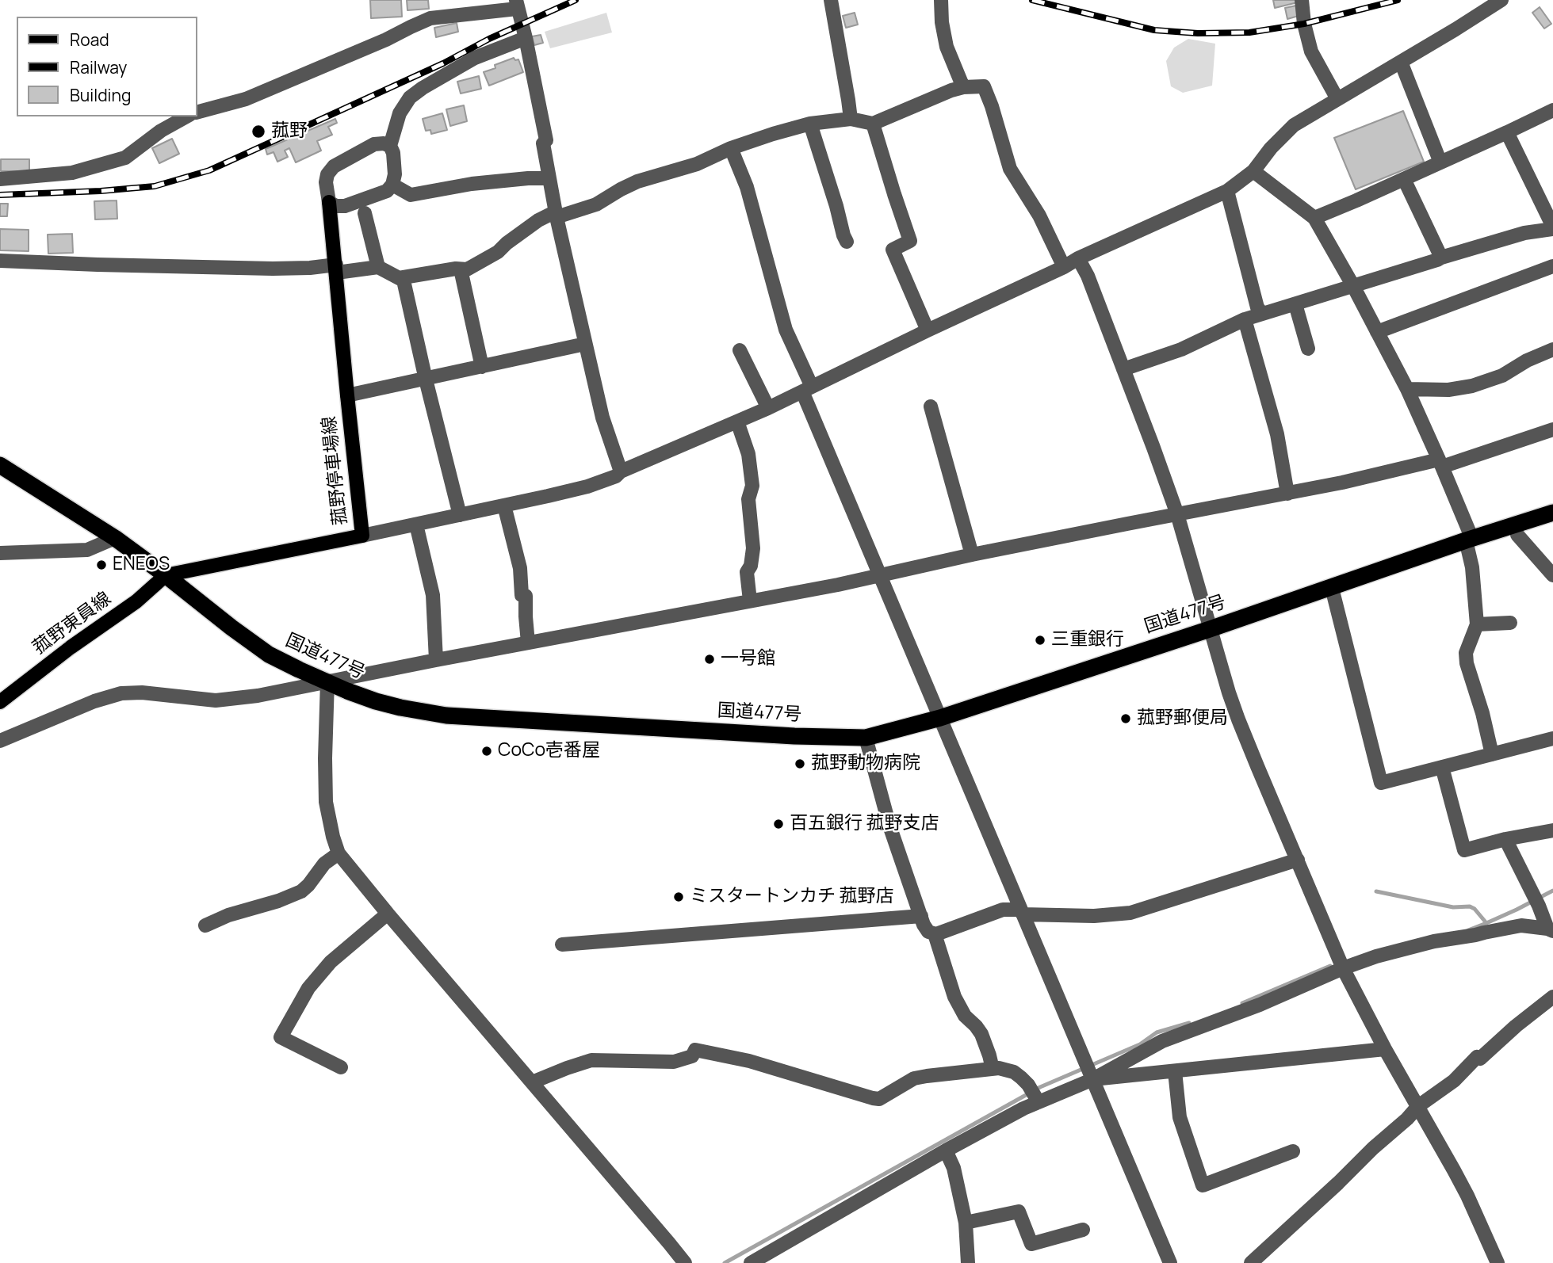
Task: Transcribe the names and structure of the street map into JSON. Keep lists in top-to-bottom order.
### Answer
{
  "streets": {
    "highway": ["国道477号"],
    "main road": ["菰野停車場線", "菰野東員線"]
  },
  "crossings": [
    ["菰野停車場線", "国道477号"],
    ["菰野停車場線", "菰野東員線"],
    ["国道477号", "菰野東員線"]
  ],
  "places": [
    "菰野",
    "ENEOS",
    "三重銀行",
    "一号館",
    "菰野郵便局",
    "CoCo壱番屋",
    "菰野動物病院",
    "百五銀行 菰野支店",
    "ミスタートンカチ 菰野店"
  ],
  "legend": ["Road", "Railway", "Building"]
}
